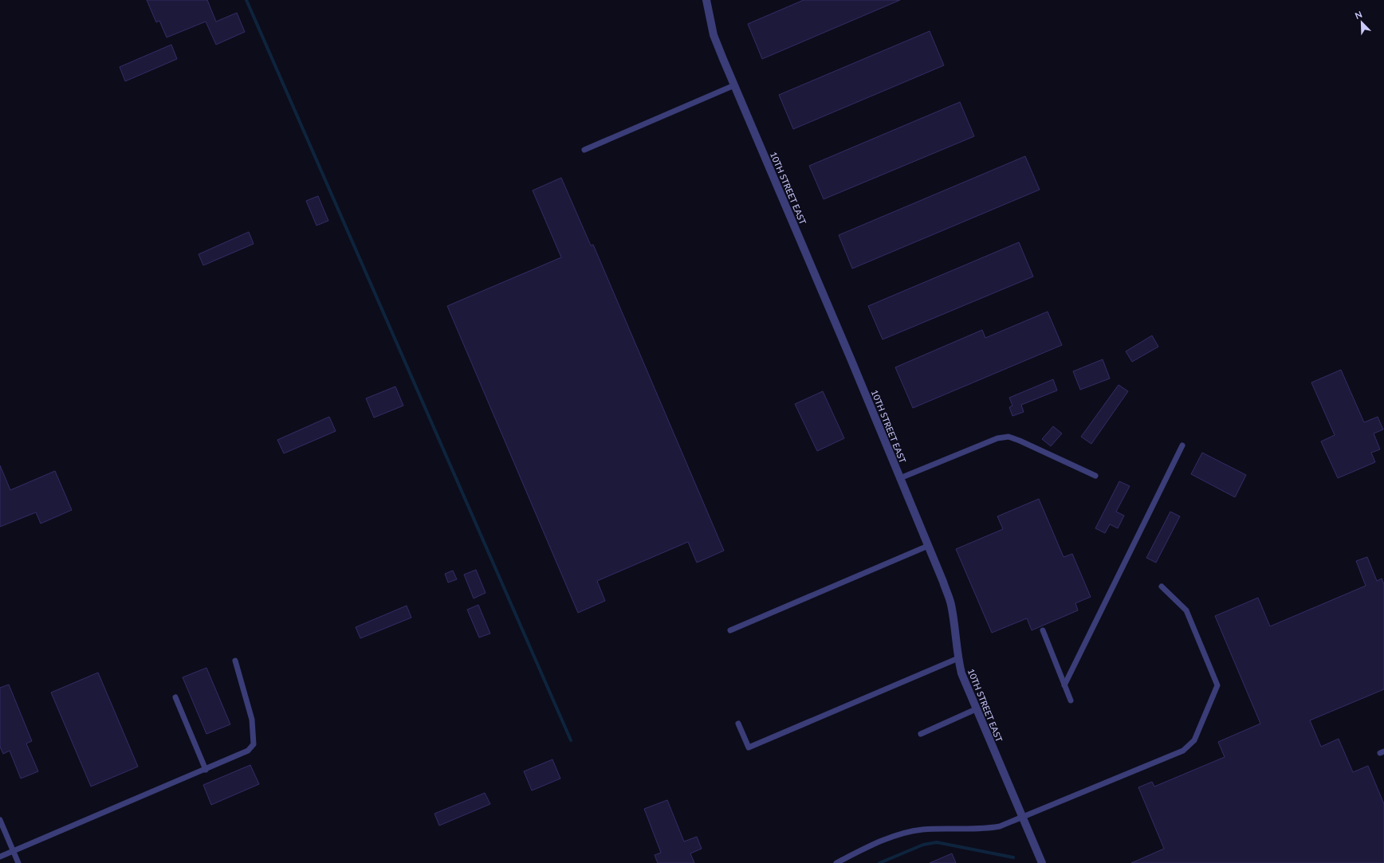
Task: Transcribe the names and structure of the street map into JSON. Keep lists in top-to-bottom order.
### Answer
{
  "streets": {
    "street": ["10TH STREET EAST"]
  },
  "north": "top left"
}
